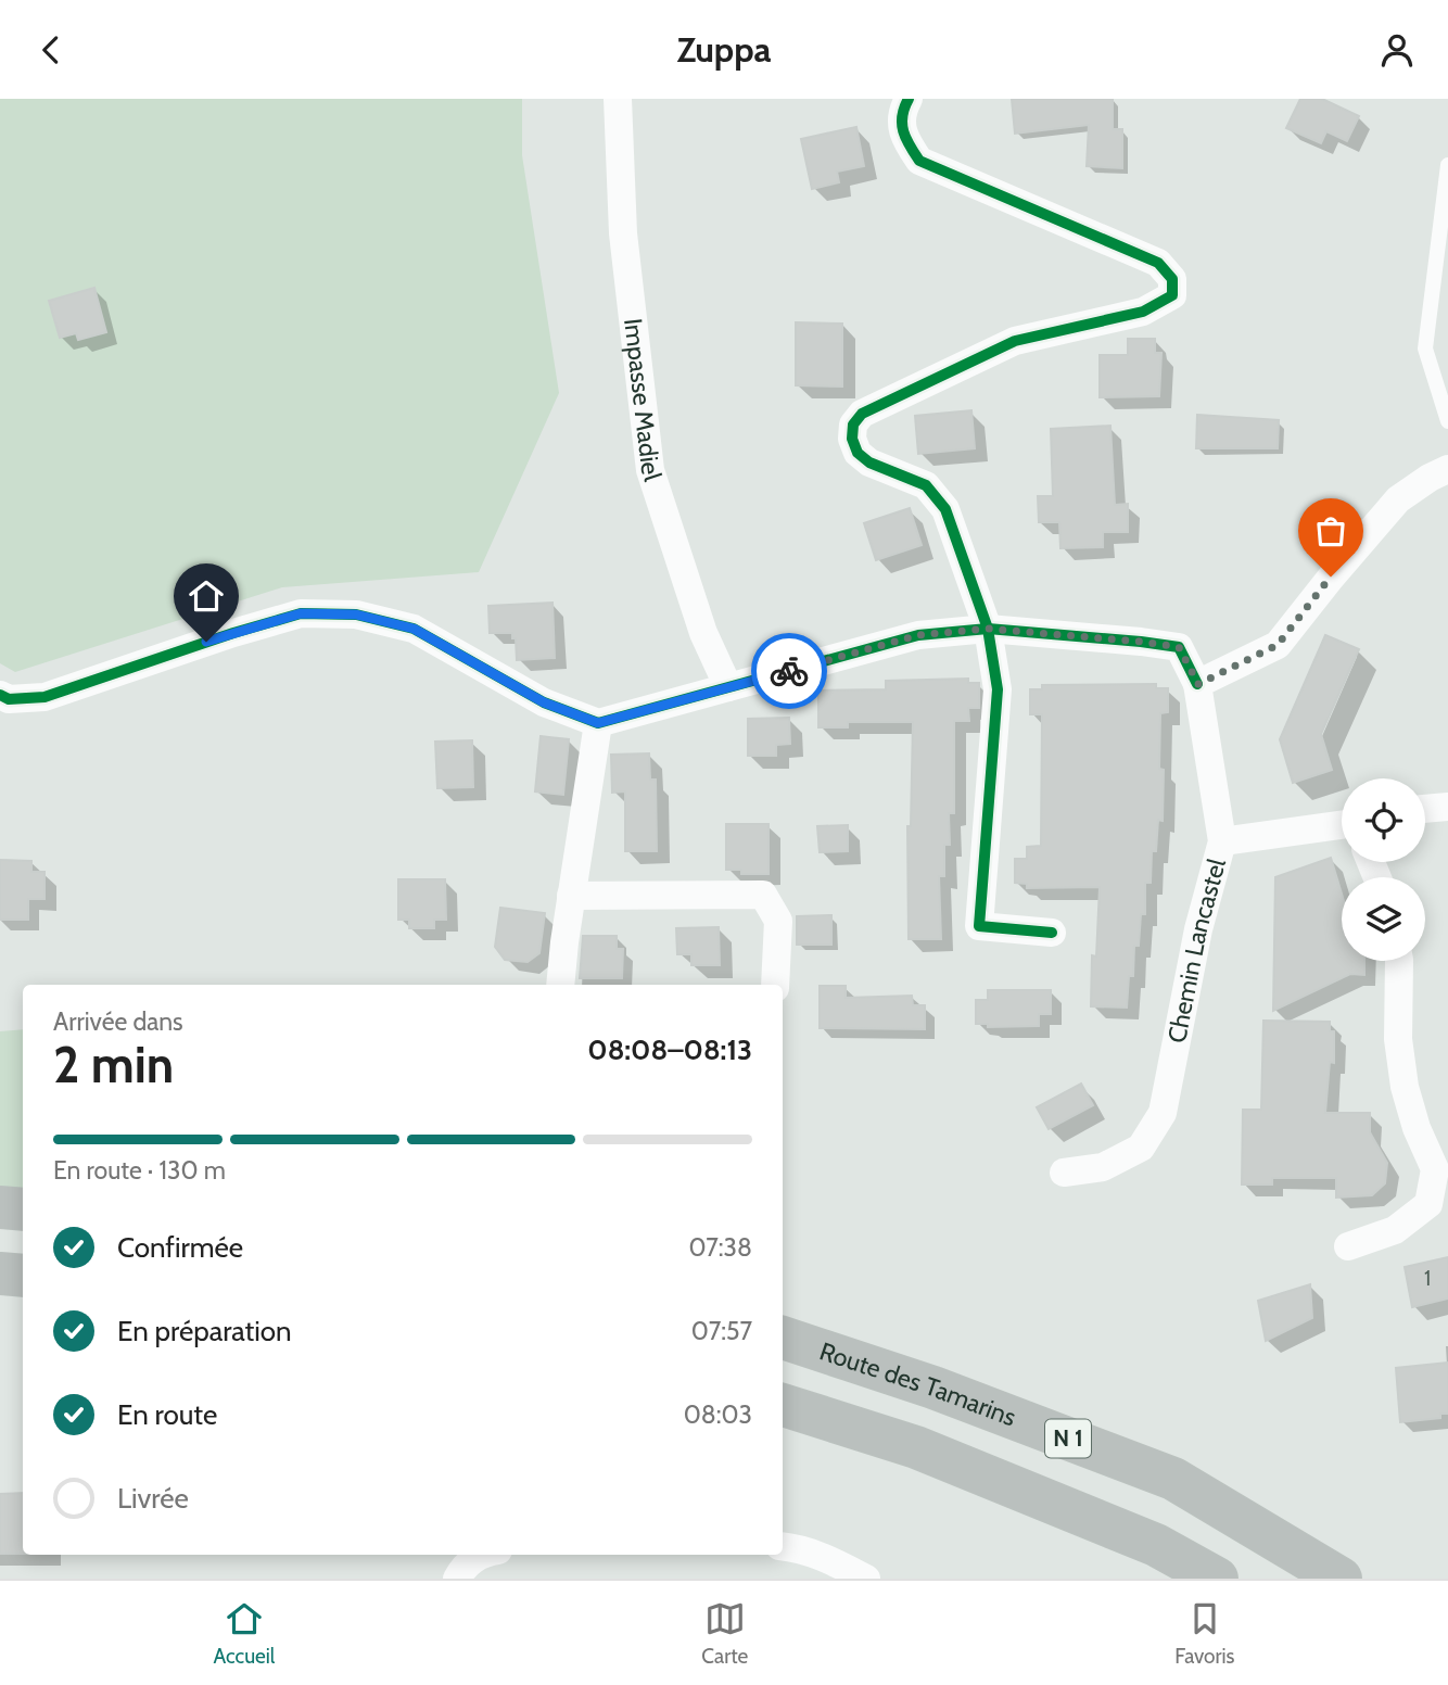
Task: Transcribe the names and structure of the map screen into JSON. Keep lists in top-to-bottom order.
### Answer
{
  "streets": {
    "highway": ["Route des Tamarins", "N 1"],
    "street": ["Impasse Madiel", "Chemin Lancastel"]
  },
  "house_numbers": ["1"],
  "page": {
    "header": "Zuppa",
    "heading": ["2 min", "Arrivée dans", "08:08–08:13"],
    "bar": "En route · 130 m",
    "list": [
      ["Confirmée", "07:38"],
      ["En préparation", "07:57"],
      ["En route", "08:03"],
      "Livrée"
    ],
    "tabs": ["Accueil", "Carte", "Favoris"]
  }
}
